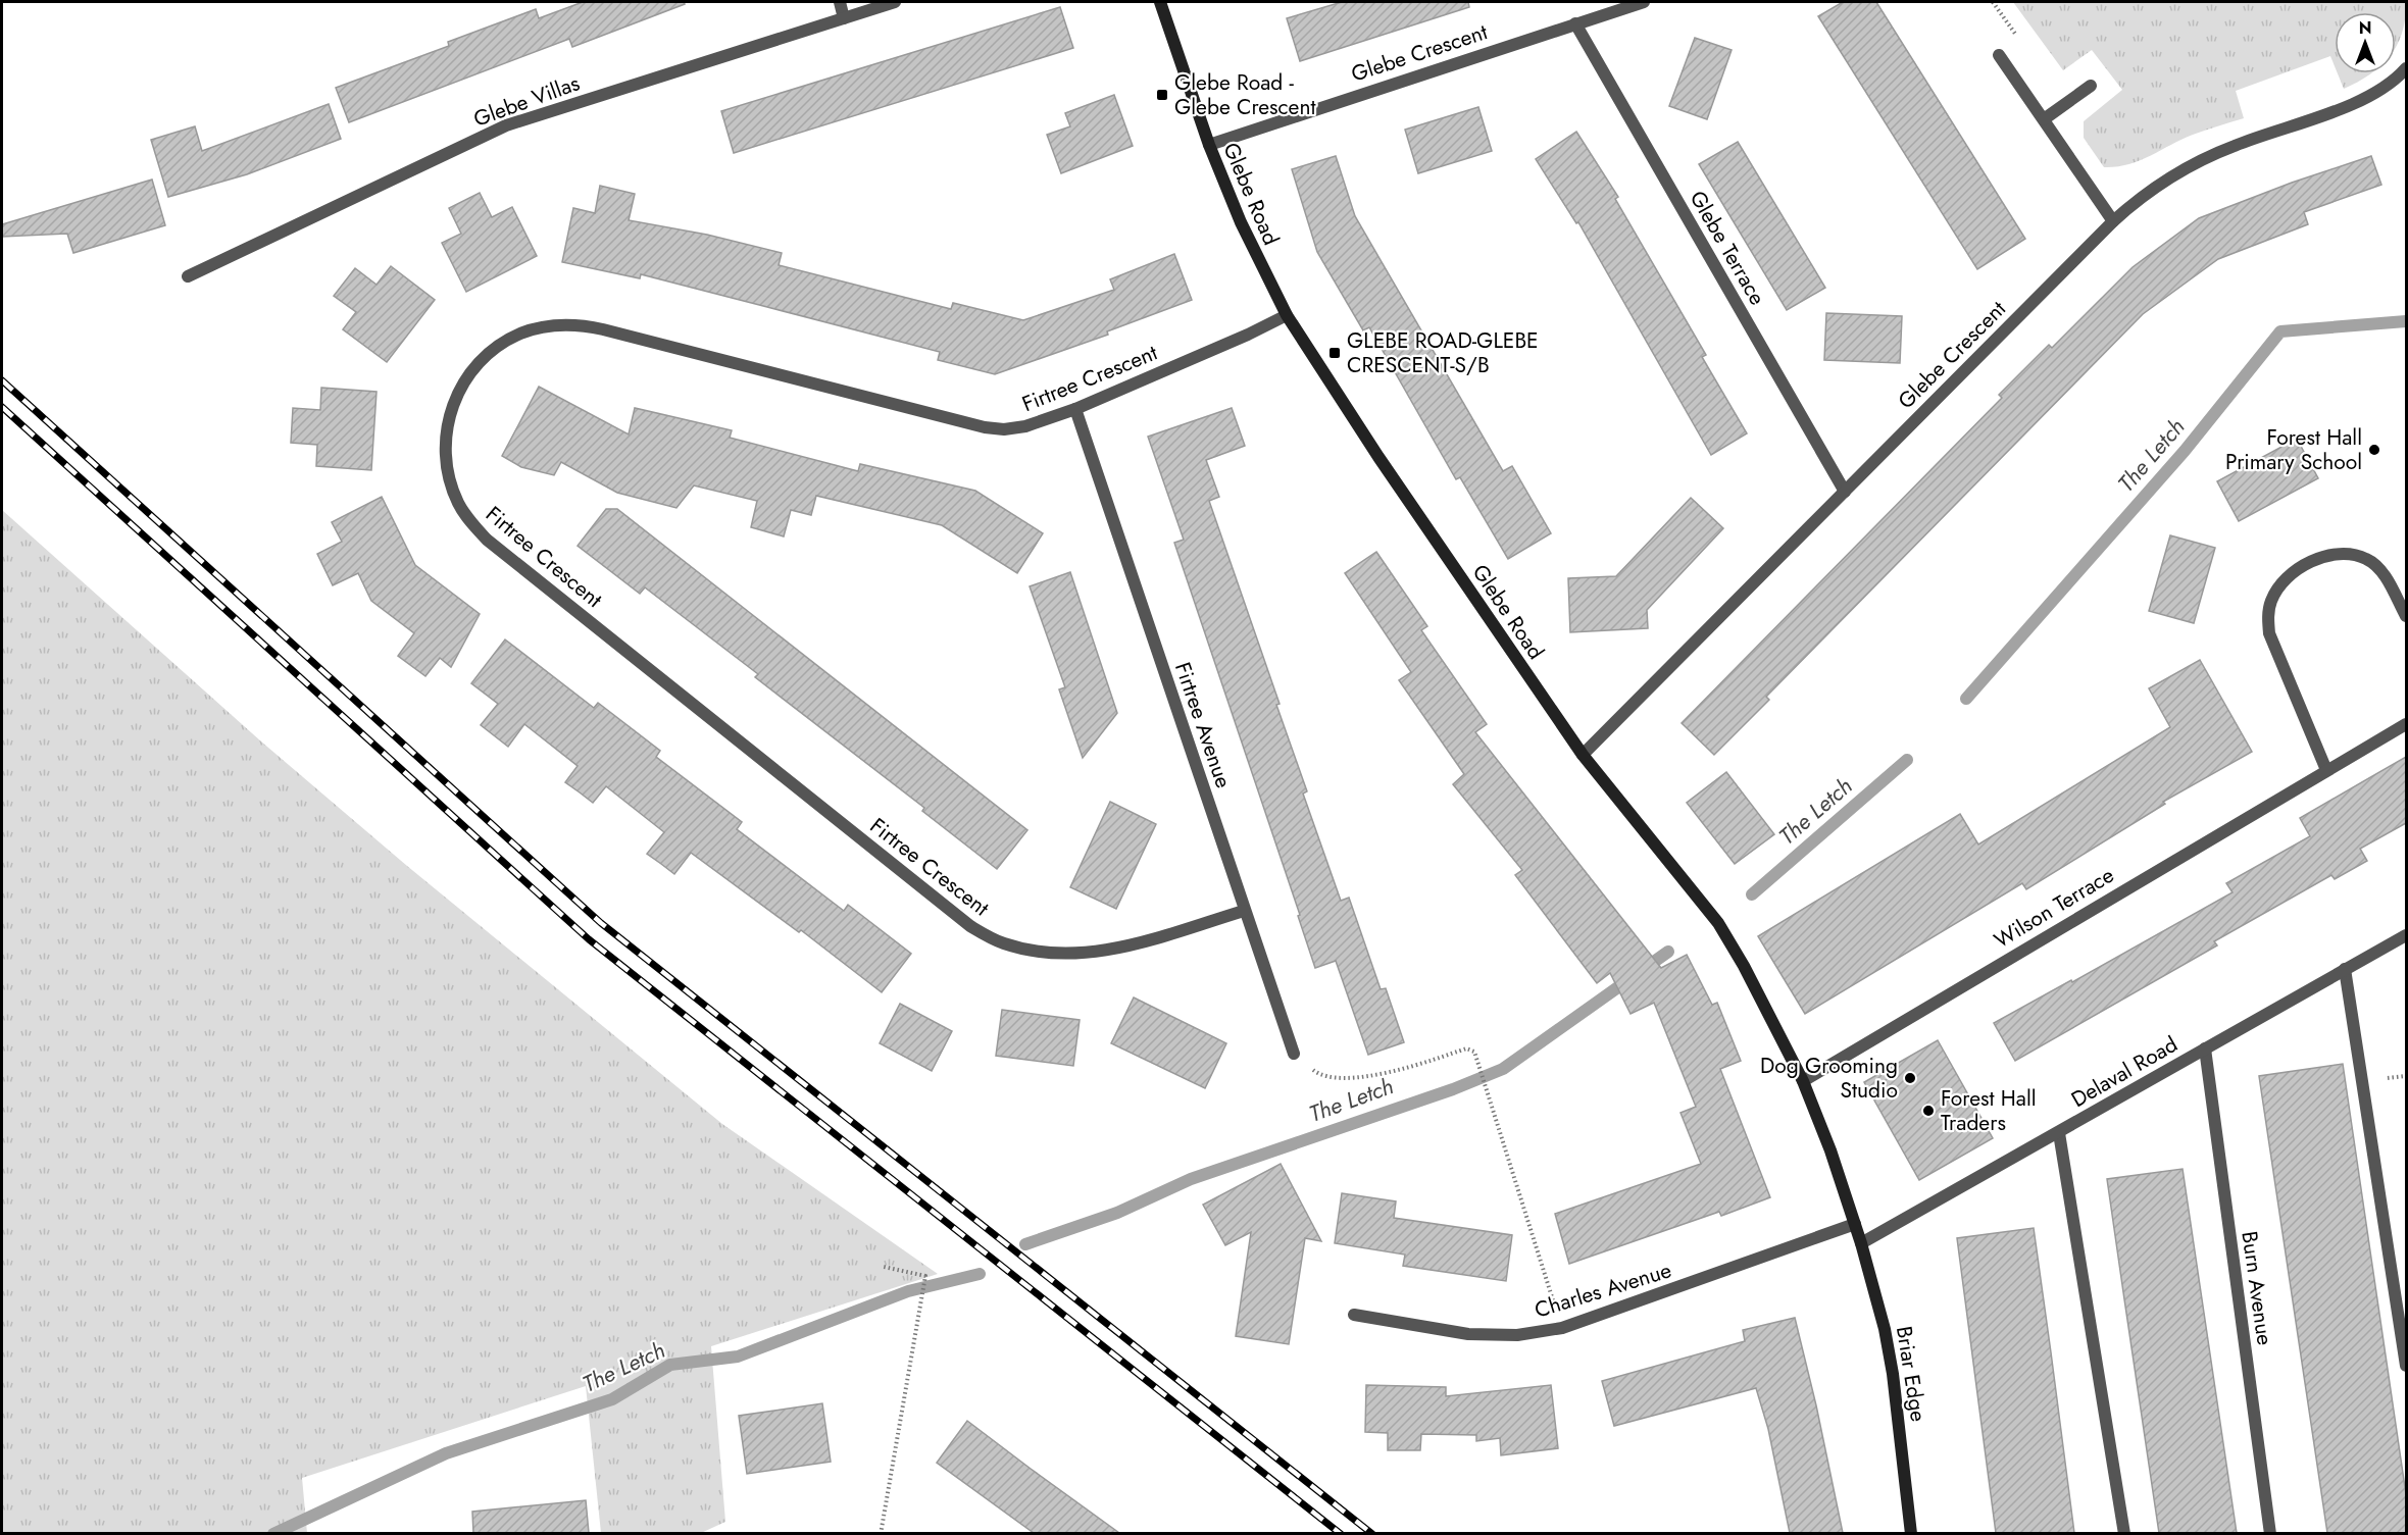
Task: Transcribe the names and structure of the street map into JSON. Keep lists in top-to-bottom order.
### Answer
{
  "streets": {
    "street": [
      "Glebe Crescent",
      "Glebe Villas",
      "Glebe Road",
      "Glebe Terrace",
      "Firtree Crescent",
      "Firtree Avenue",
      "Wilson Terrace",
      "Delaval Road",
      "Burn Avenue",
      "Charles Avenue",
      "Briar Edge"
    ]
  },
  "crossings": [
    ["Glebe Crescent", "Glebe Road"],
    ["Glebe Crescent", "Glebe Terrace"],
    ["Glebe Road", "Firtree Crescent"],
    ["Glebe Road", "Wilson Terrace"],
    ["Glebe Road", "Charles Avenue"],
    ["Glebe Road", "Briar Edge"],
    ["Firtree Crescent", "Firtree Avenue"],
    ["Delaval Road", "Burn Avenue"],
    ["Delaval Road", "Briar Edge"],
    ["Charles Avenue", "Briar Edge"]
  ],
  "water": ["The Letch"],
  "places": {
    "transit": ["Glebe Road - Glebe Crescent", "GLEBE ROAD-GLEBE CRESCENT-S/B"],
    "other": ["Forest Hall Primary School", "Dog Grooming Studio", "Forest Hall Traders"]
  },
  "north": "top"
}
